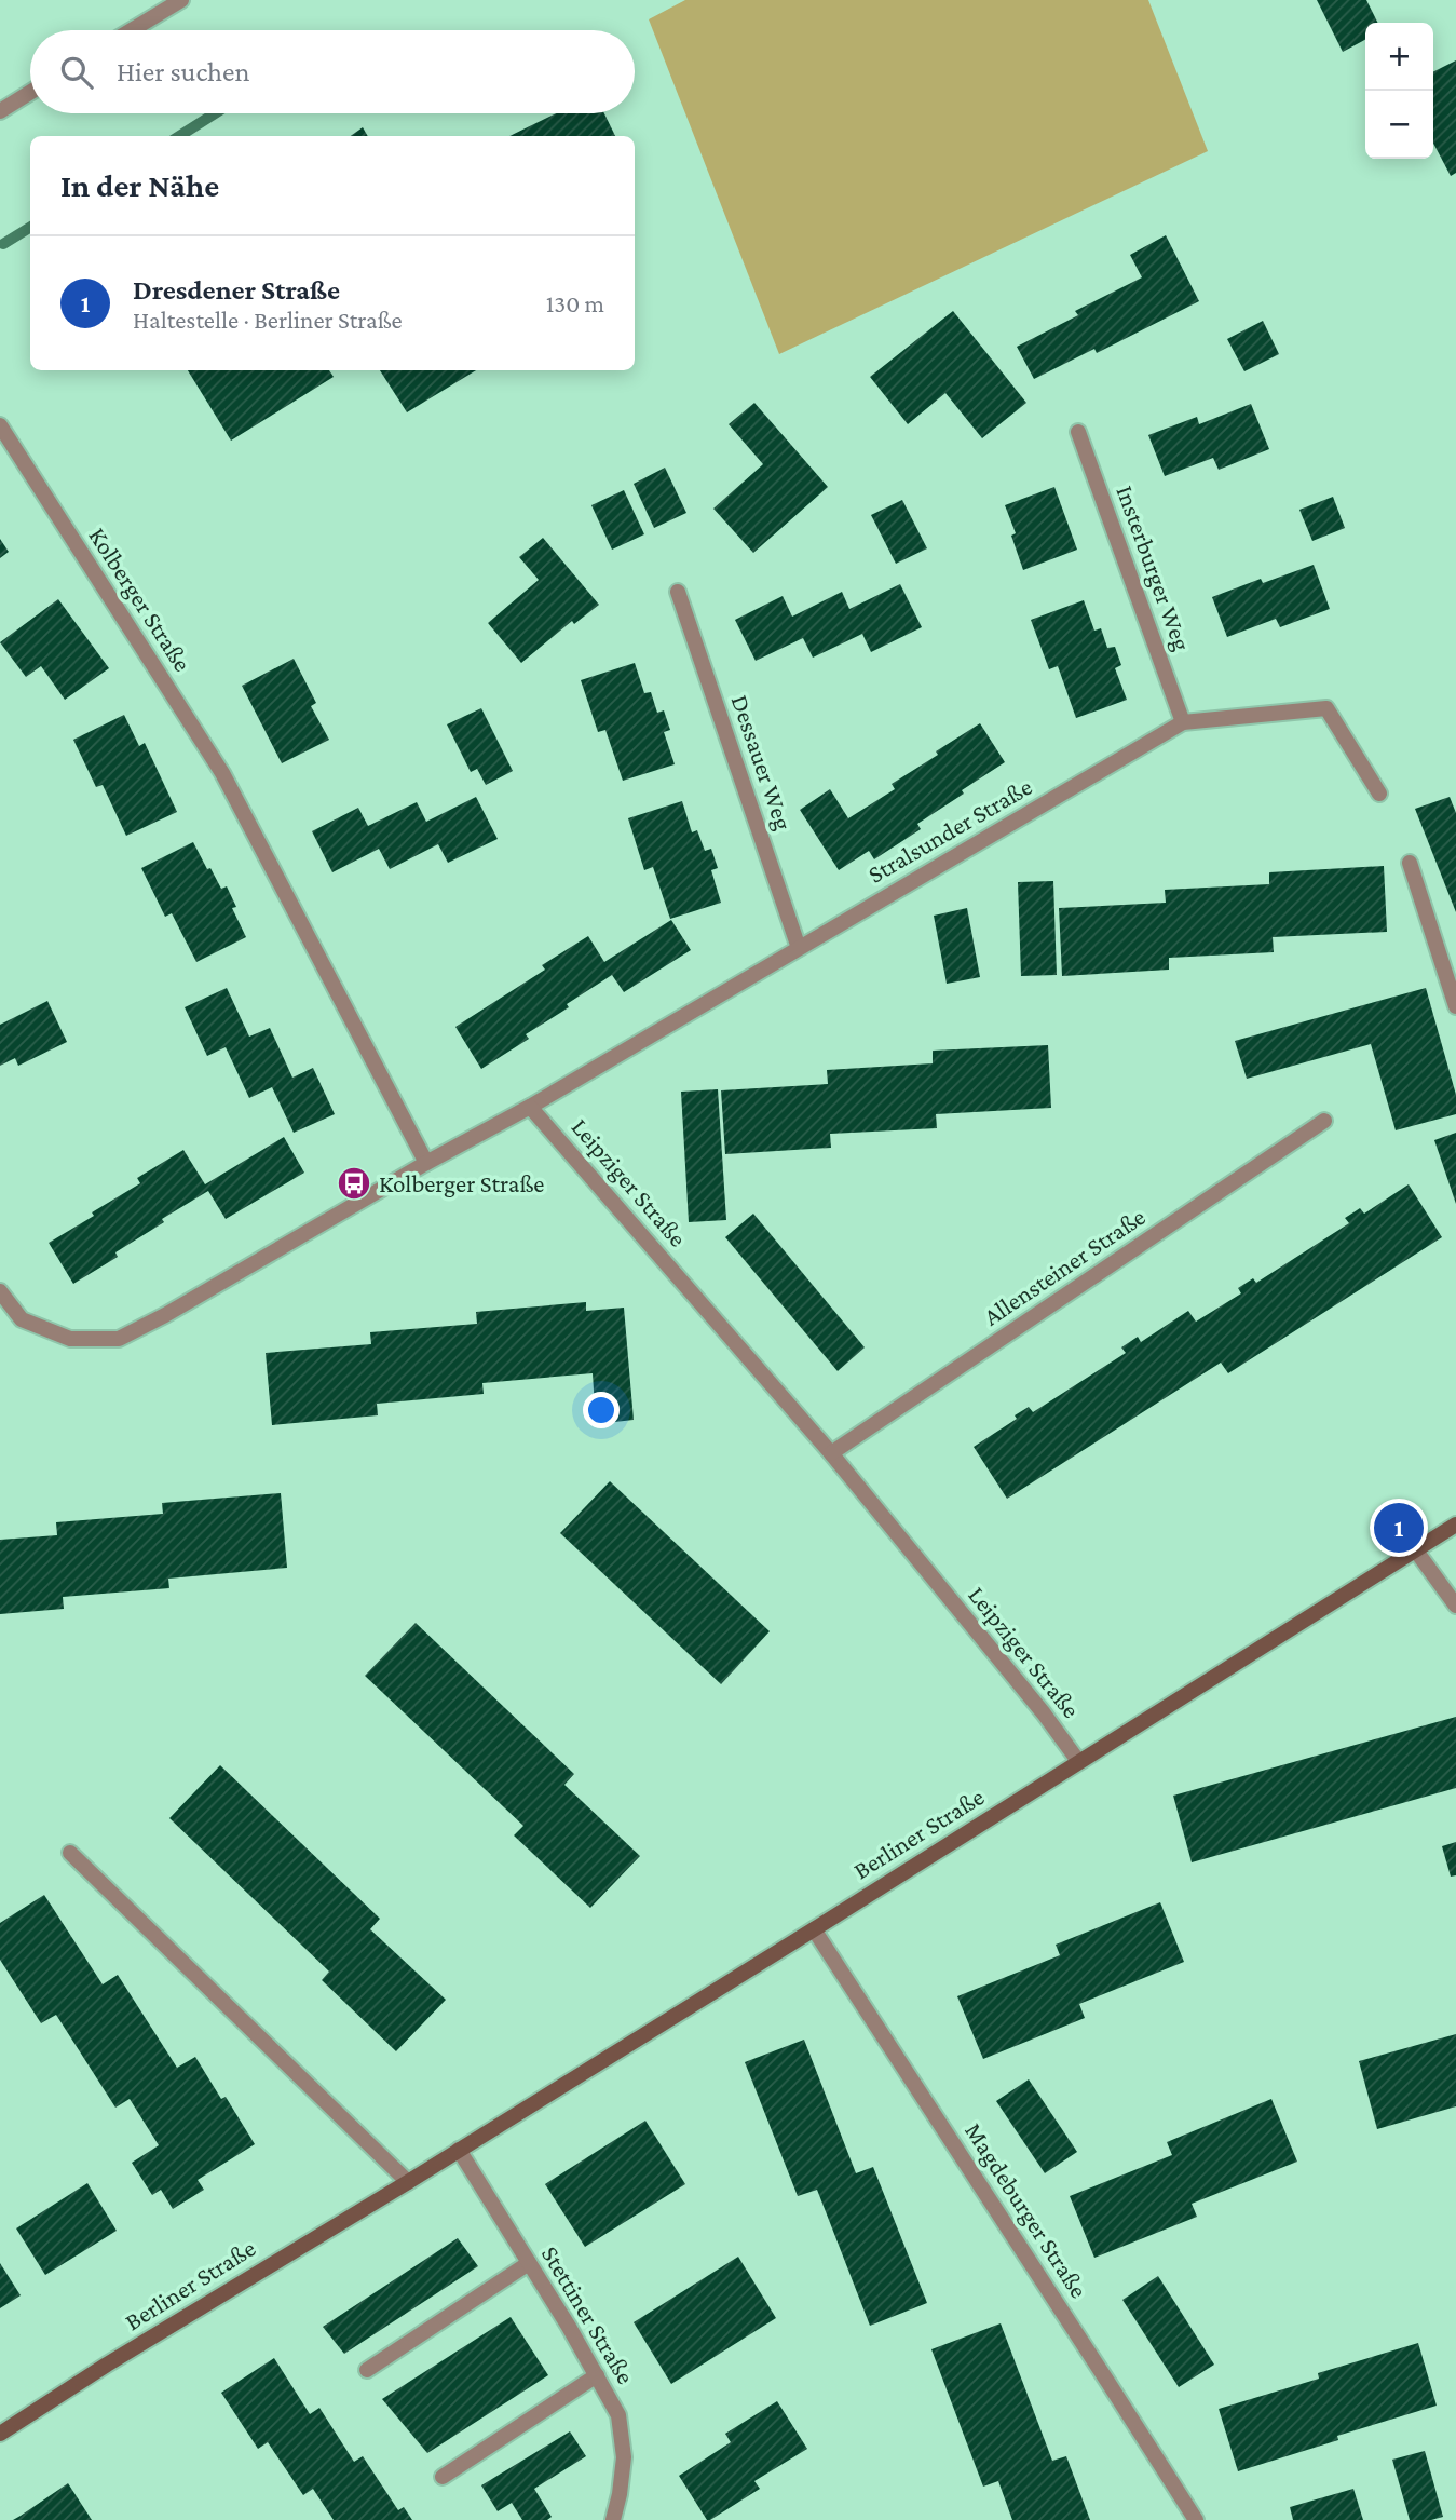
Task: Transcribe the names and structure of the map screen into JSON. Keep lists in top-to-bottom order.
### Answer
{
  "streets": {
    "main road": ["Berliner Straße"],
    "street": [
      "Insterburger Weg",
      "Kolberger Straße",
      "Dessauer Weg",
      "Stralsunder Straße",
      "Leipziger Straße",
      "Allensteiner Straße",
      "Magdeburger Straße",
      "Stettiner Straße"
    ]
  },
  "crossings": [
    ["Insterburger Weg", "Stralsunder Straße"],
    ["Dessauer Weg", "Stralsunder Straße"],
    ["Stralsunder Straße", "Leipziger Straße"],
    ["Leipziger Straße", "Allensteiner Straße"],
    ["Leipziger Straße", "Berliner Straße"],
    ["Berliner Straße", "Magdeburger Straße"],
    ["Berliner Straße", "Stettiner Straße"]
  ],
  "places": {
    "bus stop": ["Kolberger Straße"]
  },
  "page": {
    "map_buttons": ["+", "−"],
    "search": "Hier suchen",
    "heading": "In der Nähe",
    "list": [
      {
        "mark": "1",
        "name": "Dresdener Straße",
        "note": "Haltestelle · Berliner Straße",
        "value": "130 m"
      }
    ],
    "pins": "1"
  }
}
